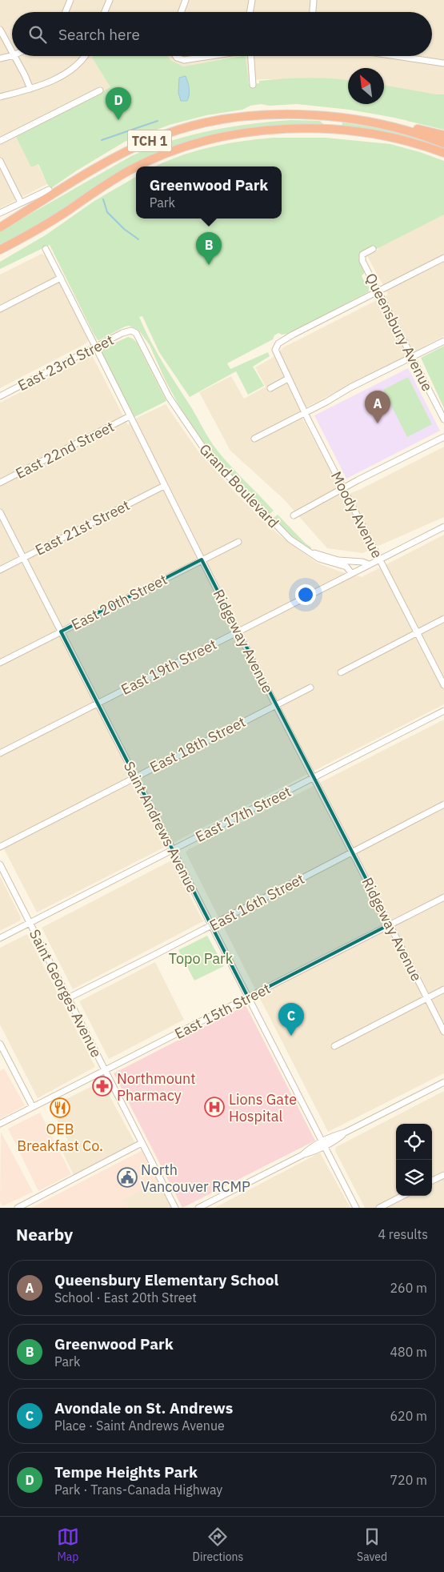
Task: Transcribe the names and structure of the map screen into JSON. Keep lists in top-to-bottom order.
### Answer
{
  "streets": {
    "highway": ["TCH 1"],
    "street": [
      "Queensbury Avenue",
      "East 23rd Street",
      "East 22nd Street",
      "Grand Boulevard",
      "Moody Avenue",
      "East 21st Street",
      "East 20th Street",
      "Ridgeway Avenue",
      "East 19th Street",
      "East 18th Street",
      "East 17th Street",
      "Saint Andrews Avenue",
      "East 16th Street",
      "Saint Georges Avenue",
      "East 15th Street"
    ]
  },
  "crossings": [
    ["Queensbury Avenue", "Moody Avenue"],
    ["East 23rd Street", "Grand Boulevard"],
    ["East 23rd Street", "Ridgeway Avenue"],
    ["East 22nd Street", "Ridgeway Avenue"],
    ["Grand Boulevard", "East 19th Street"],
    ["Moody Avenue", "East 19th Street"],
    ["East 21st Street", "Ridgeway Avenue"],
    ["East 21st Street", "Saint Andrews Avenue"],
    ["East 20th Street", "Ridgeway Avenue"],
    ["East 20th Street", "Saint Andrews Avenue"],
    ["Ridgeway Avenue", "East 19th Street"],
    ["Ridgeway Avenue", "East 18th Street"],
    ["Ridgeway Avenue", "East 17th Street"],
    ["Ridgeway Avenue", "East 16th Street"],
    ["Ridgeway Avenue", "East 15th Street"],
    ["East 19th Street", "Saint Andrews Avenue"],
    ["East 18th Street", "Saint Andrews Avenue"],
    ["East 17th Street", "Saint Andrews Avenue"],
    ["East 17th Street", "Saint Georges Avenue"],
    ["Saint Andrews Avenue", "East 16th Street"],
    ["Saint Andrews Avenue", "East 15th Street"],
    ["East 16th Street", "Saint Georges Avenue"],
    ["Saint Georges Avenue", "East 15th Street"]
  ],
  "parks": ["Topo Park"],
  "places": {
    "pharmacy": ["Northmount Pharmacy"],
    "hospital": ["Lions Gate Hospital"],
    "restaurant": ["OEB Breakfast Co."],
    "public building": ["North Vancouver RCMP"]
  },
  "north": "top left",
  "page": {
    "search": "Search here",
    "pins": [
      "D",
      "B",
      "A",
      "C"
    ],
    "popup": ["Greenwood Park", "Park"],
    "heading": ["Nearby", "4 results"],
    "list": [
      {
        "mark": "A",
        "name": "Queensbury Elementary School",
        "note": "School · East 20th Street",
        "value": "260 m"
      },
      {
        "mark": "B",
        "name": "Greenwood Park",
        "note": "Park",
        "value": "480 m"
      },
      {
        "mark": "C",
        "name": "Avondale on St. Andrews",
        "note": "Place · Saint Andrews Avenue",
        "value": "620 m"
      },
      {
        "mark": "D",
        "name": "Tempe Heights Park",
        "note": "Park · Trans-Canada Highway",
        "value": "720 m"
      }
    ],
    "nav": ["Map", "Directions", "Saved"]
  }
}
